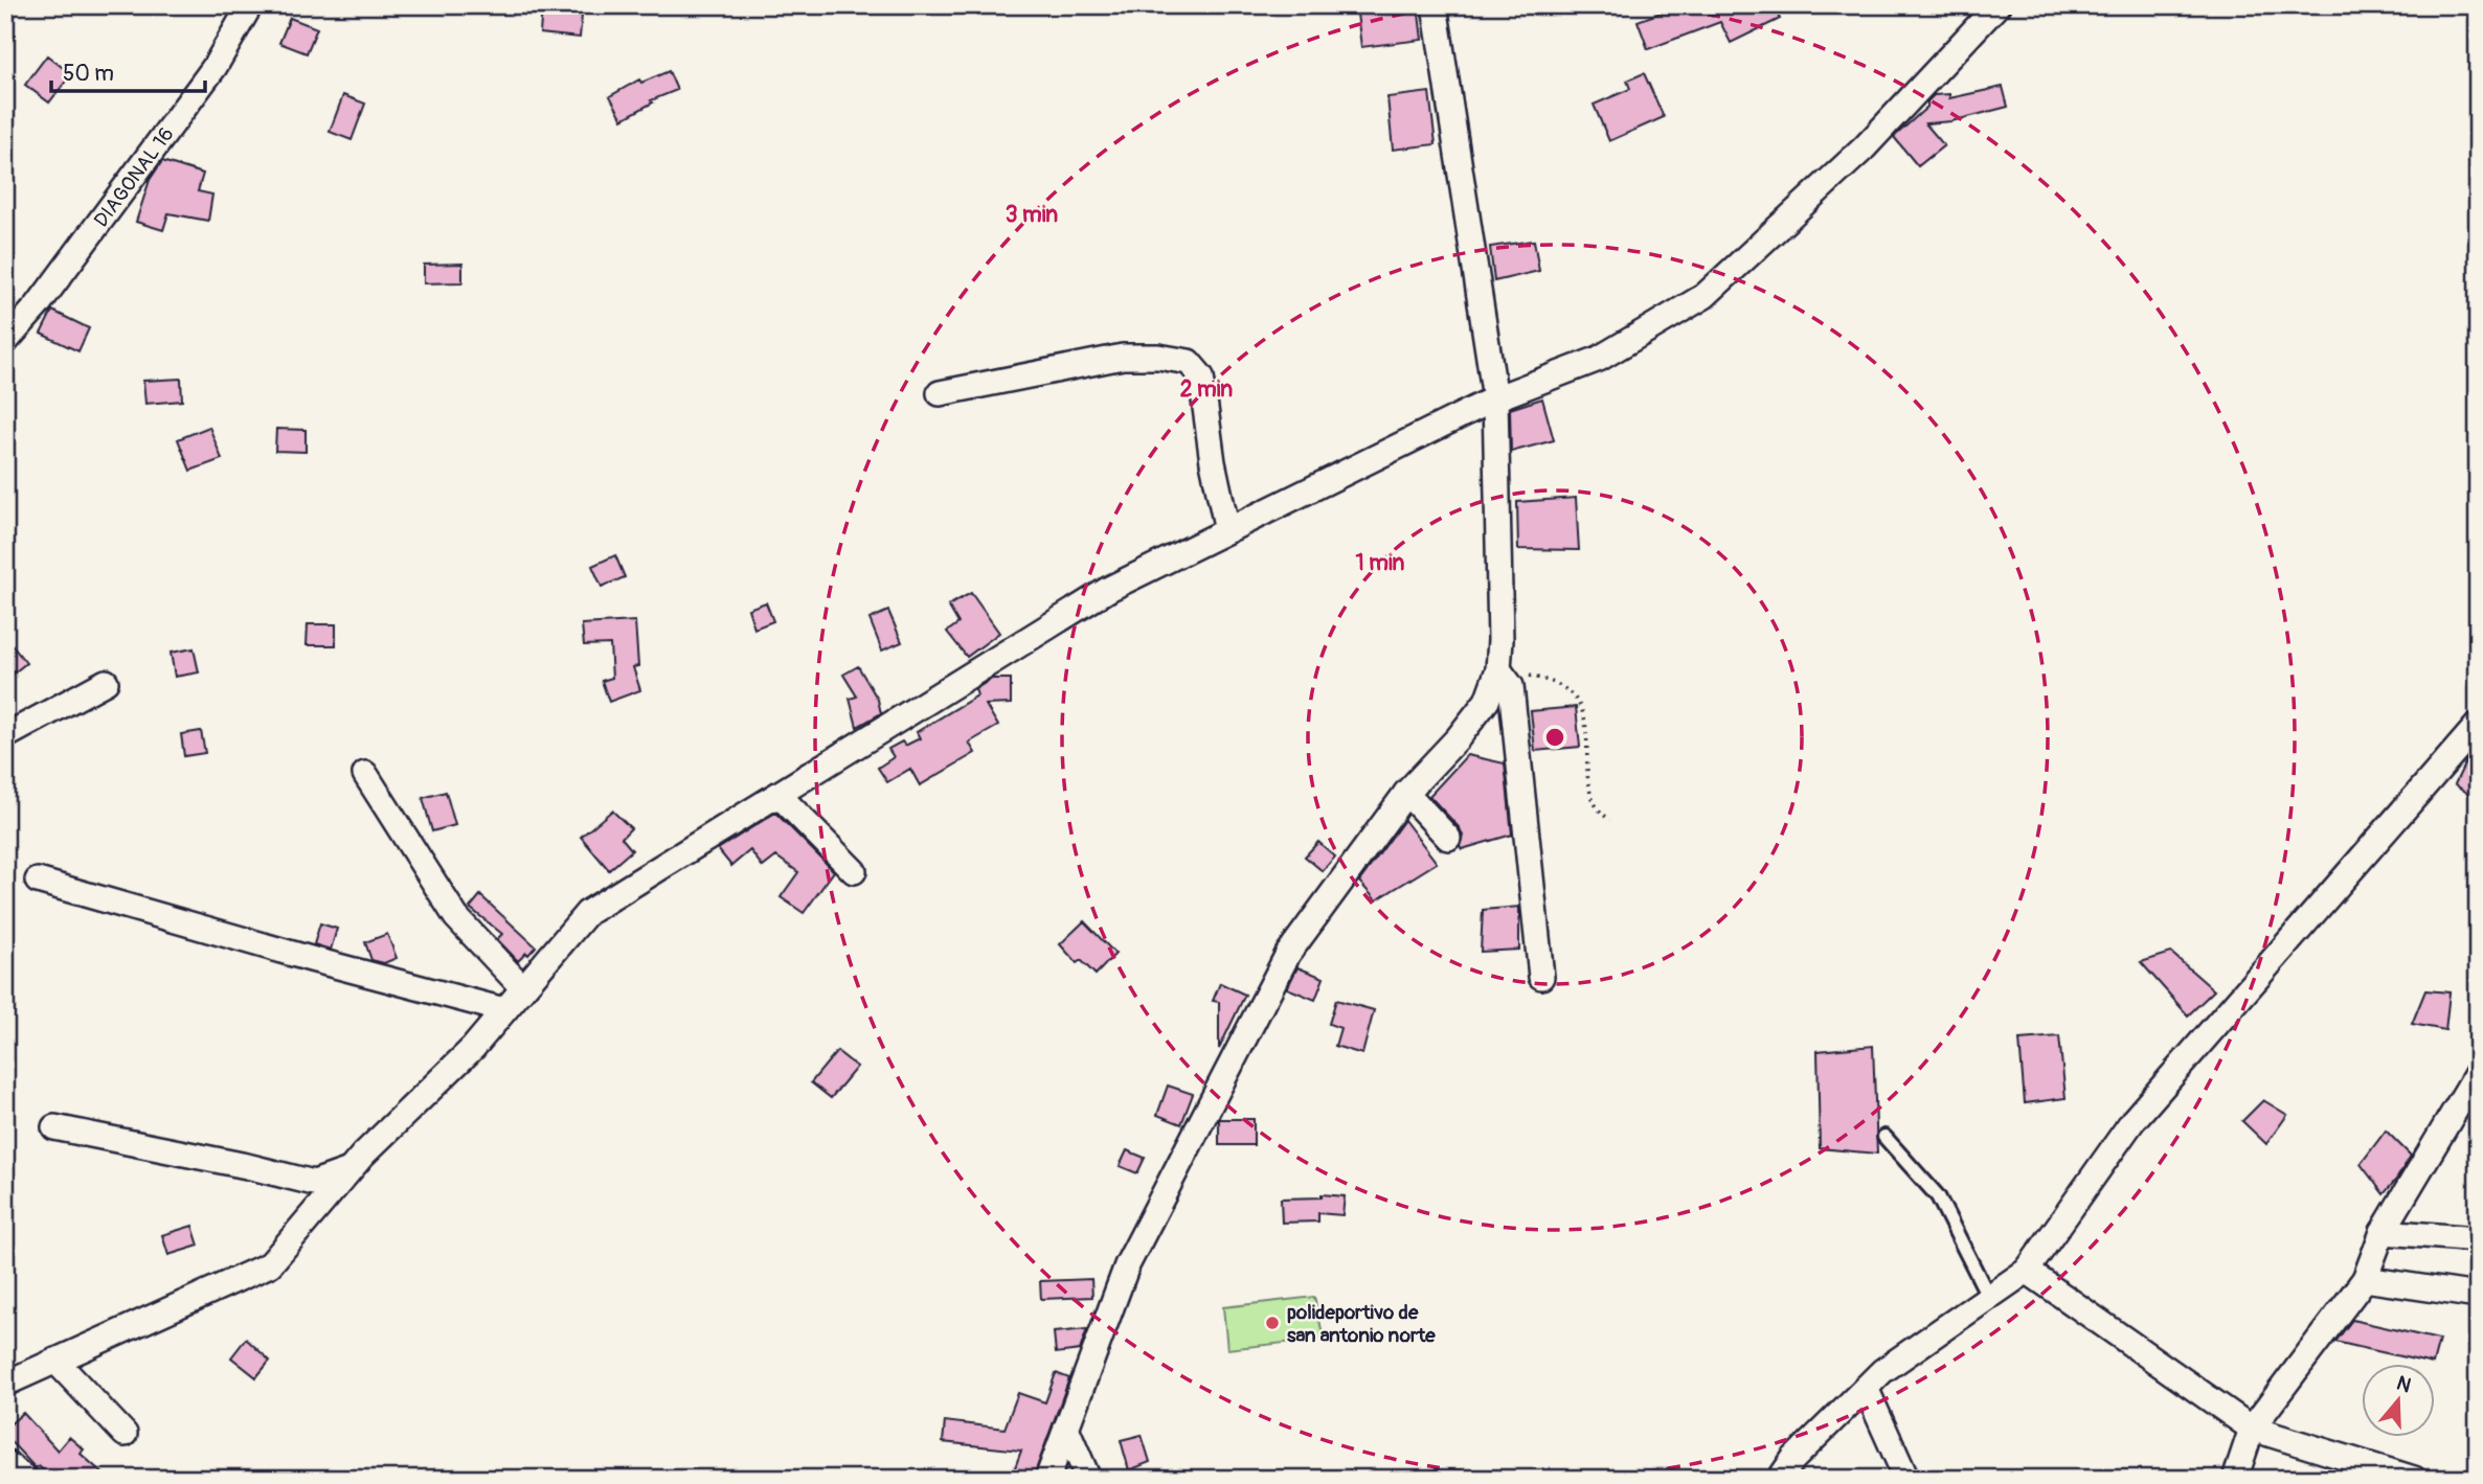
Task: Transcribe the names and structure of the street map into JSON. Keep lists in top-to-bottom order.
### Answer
{
  "streets": {
    "street": ["DIAGONAL 16"]
  },
  "places": ["polideportivo de san antonio norte"],
  "scale_bar": "50 m",
  "north": "top",
  "rings": ["3 min", "2 min", "1 min"]
}
